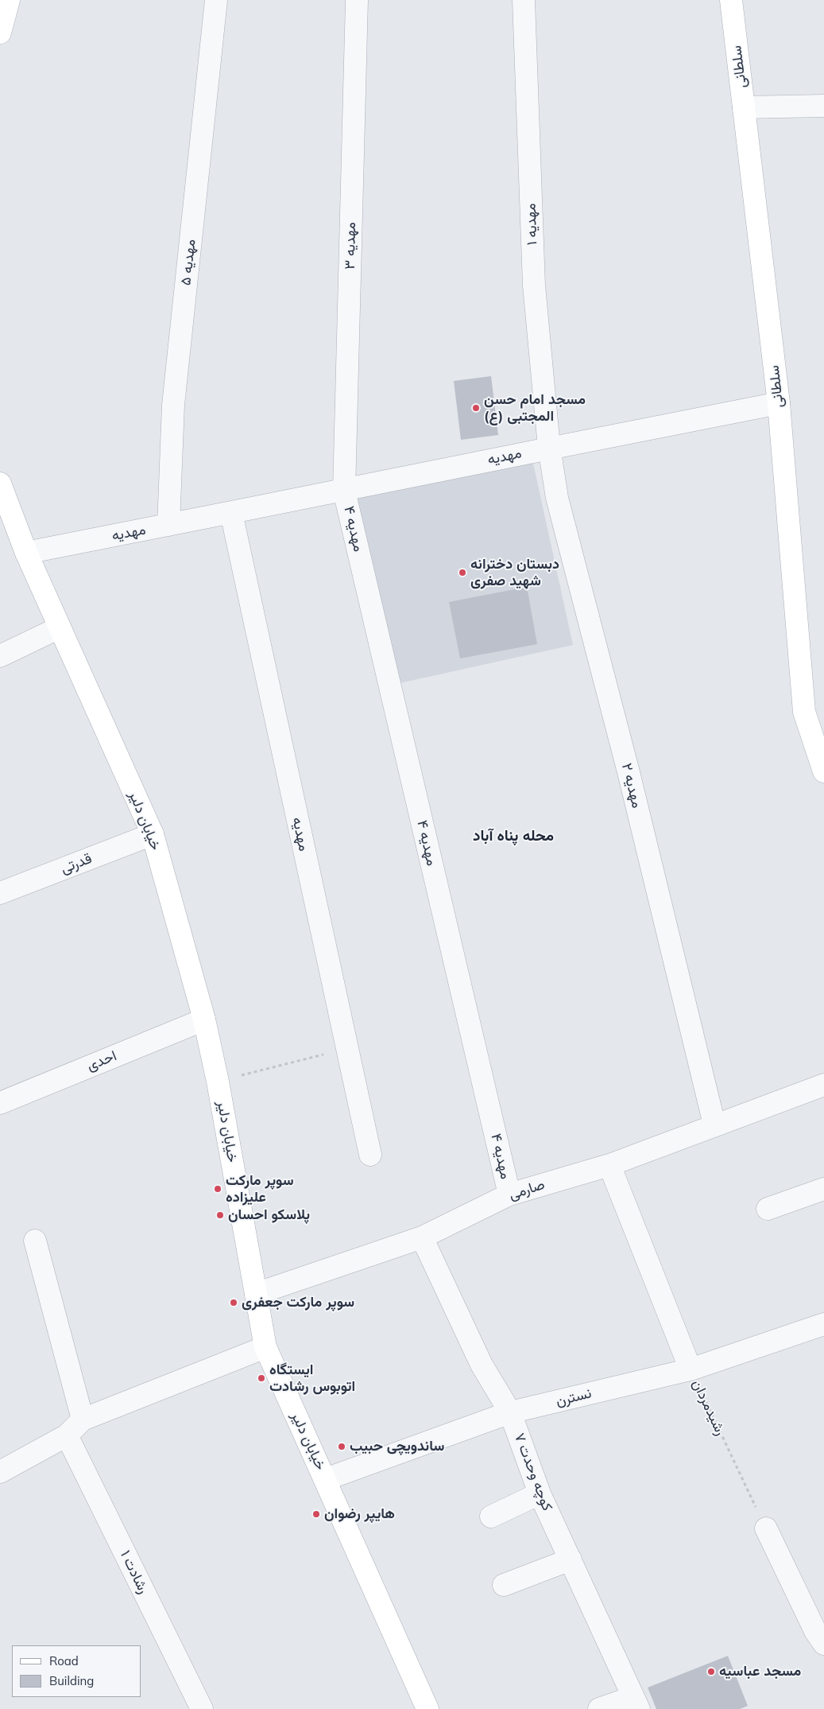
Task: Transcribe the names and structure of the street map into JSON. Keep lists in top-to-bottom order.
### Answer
{
  "streets": {
    "street": [
      "سلطانی",
      "مهدیه ۱",
      "مهدیه ۳",
      "مهدیه ۵",
      "مهدیه",
      "مهدیه ۴",
      "مهدیه ۲",
      "خیابان دلیر",
      "قدرتی",
      "احدی",
      "صارمی",
      "نسترن",
      "رشیدمردان",
      "کوچه وحدت ۷",
      "رشادت ۱"
    ]
  },
  "crossings": [
    ["سلطانی", "مهدیه"],
    ["مهدیه ۱", "مهدیه"],
    ["مهدیه ۱", "مهدیه ۲"],
    ["مهدیه ۳", "مهدیه"],
    ["مهدیه ۳", "مهدیه ۴"],
    ["مهدیه ۵", "مهدیه"],
    ["مهدیه", "مهدیه ۴"],
    ["مهدیه", "مهدیه ۲"],
    ["مهدیه", "خیابان دلیر"],
    ["مهدیه ۴", "صارمی"],
    ["مهدیه ۲", "صارمی"],
    ["خیابان دلیر", "قدرتی"],
    ["خیابان دلیر", "احدی"],
    ["خیابان دلیر", "صارمی"],
    ["خیابان دلیر", "نسترن"],
    ["صارمی", "رشیدمردان"],
    ["صارمی", "کوچه وحدت ۷"],
    ["نسترن", "رشیدمردان"],
    ["نسترن", "کوچه وحدت ۷"]
  ],
  "districts": ["محله پناه آباد"],
  "places": [
    "مسجد امام حسن المجتبی (ع)",
    "دبستان دخترانه شهید صفری",
    "سوپر مارکت علیزاده",
    "پلاسکو احسان",
    "سوپر مارکت جعفری",
    "ایستگاه اتوبوس رشادت",
    "ساندویچی حبیب",
    "هایپر رضوان",
    "مسجد عباسیه"
  ],
  "legend": ["Road", "Building"]
}
